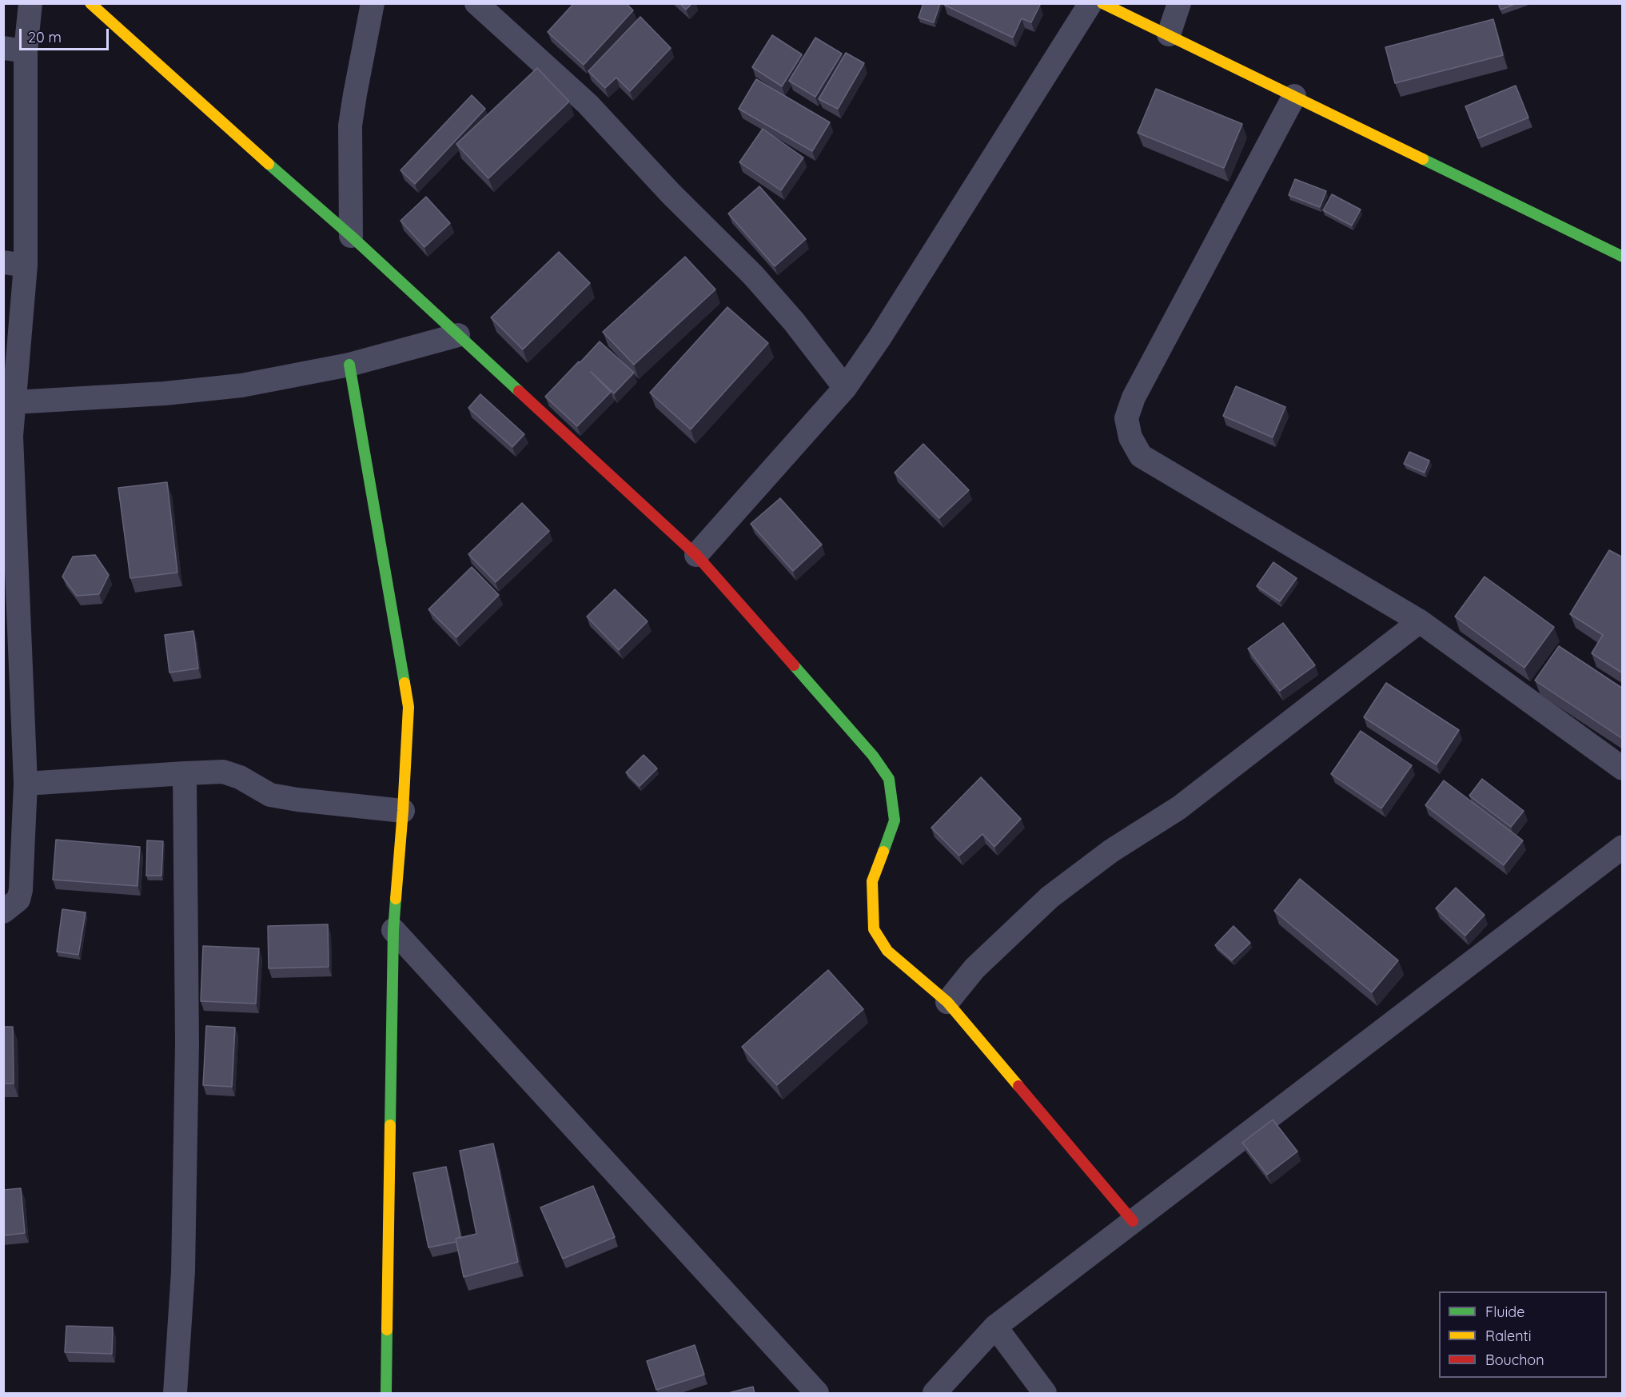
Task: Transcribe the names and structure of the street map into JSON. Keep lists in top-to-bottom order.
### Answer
{
  "legend": ["Fluide", "Ralenti", "Bouchon"],
  "scale_bar": "20 m"
}
